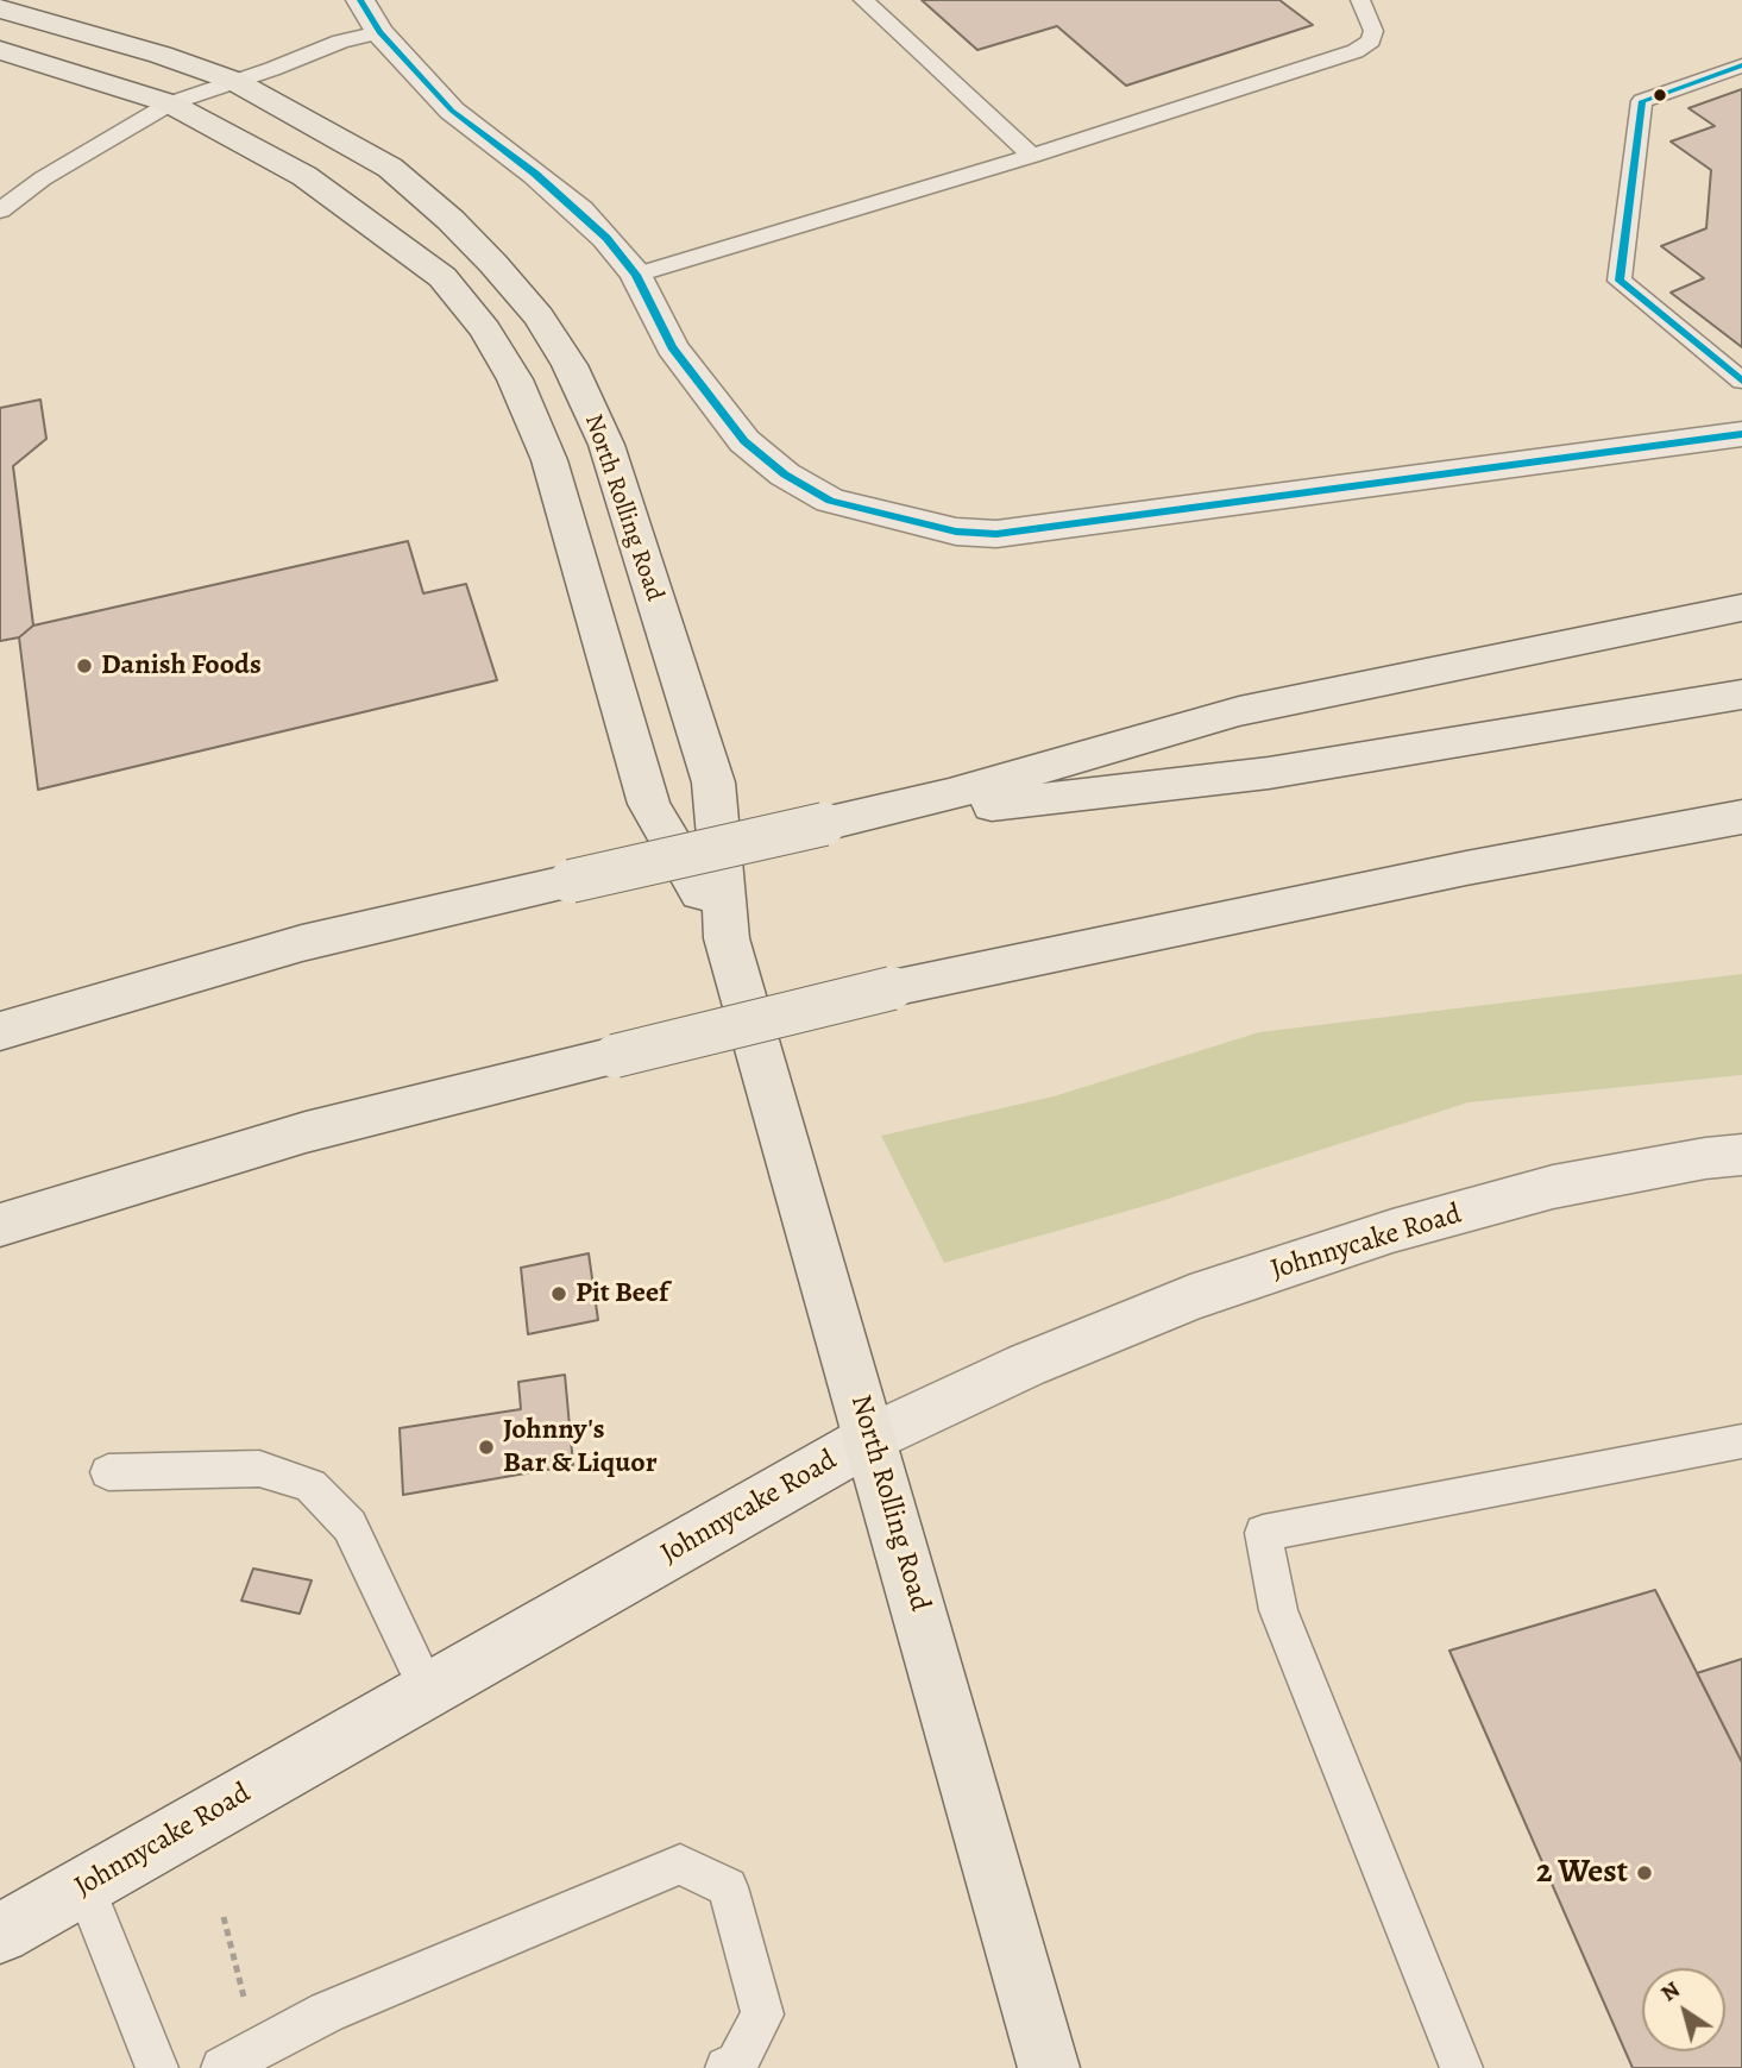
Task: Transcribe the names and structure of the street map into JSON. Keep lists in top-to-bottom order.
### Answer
{
  "streets": {
    "main road": ["North Rolling Road"],
    "street": ["Johnnycake Road"]
  },
  "crossings": [
    ["North Rolling Road", "Johnnycake Road"]
  ],
  "places": [
    "Danish Foods",
    "Pit Beef",
    "Johnny's Bar & Liquor",
    "2 West"
  ],
  "north": "top left"
}
